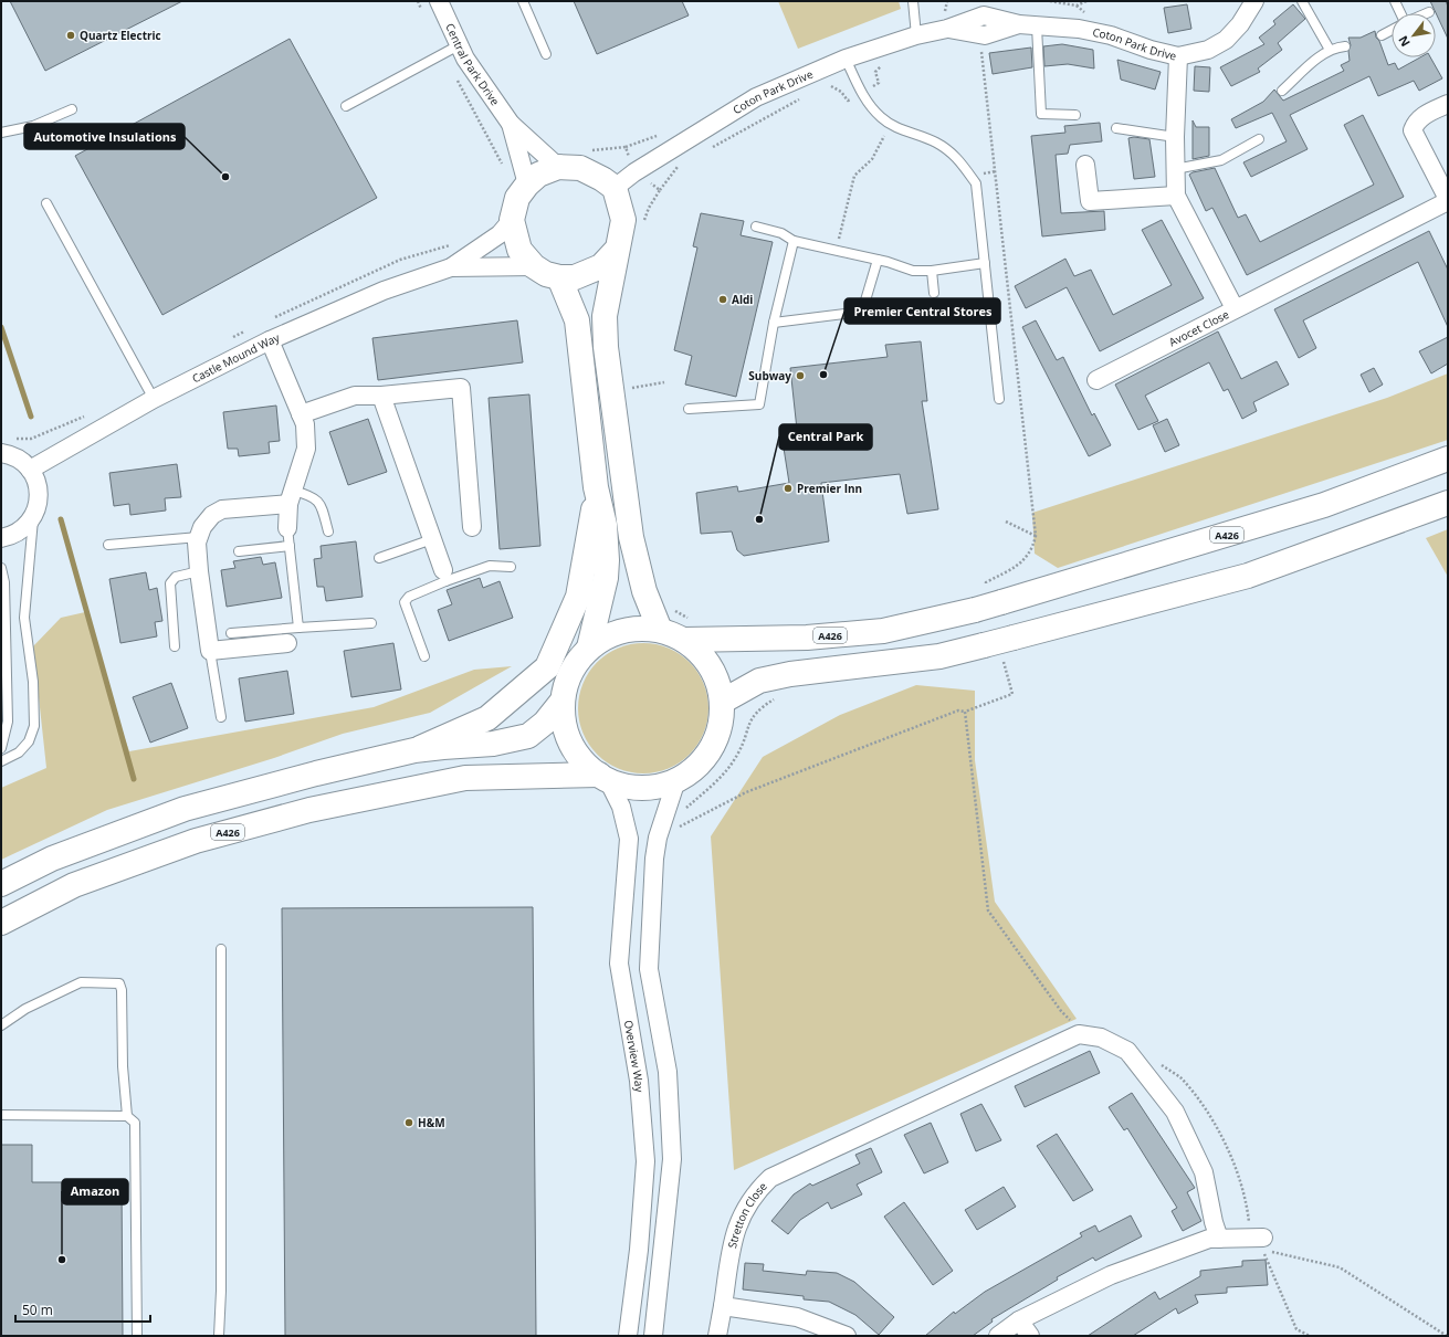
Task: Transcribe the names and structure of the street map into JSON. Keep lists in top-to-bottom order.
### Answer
{
  "streets": {
    "main road": ["A426"],
    "street": [
      "Coton Park Drive",
      "Central Park Drive",
      "Avocet Close",
      "Castle Mound Way",
      "Overview Way",
      "Stretton Close"
    ]
  },
  "crossings": [
    ["Coton Park Drive", "Central Park Drive"],
    ["Coton Park Drive", "Avocet Close"],
    ["Coton Park Drive", "Castle Mound Way"],
    ["Central Park Drive", "Castle Mound Way"],
    ["A426", "Overview Way"]
  ],
  "places": [
    "Quartz Electric",
    "Automotive Insulations",
    "Aldi",
    "Premier Central Stores",
    "Subway",
    "Premier Inn",
    "Central Park",
    "H&M",
    "Amazon"
  ],
  "scale_bar": "50 m",
  "north": "bottom left"
}
